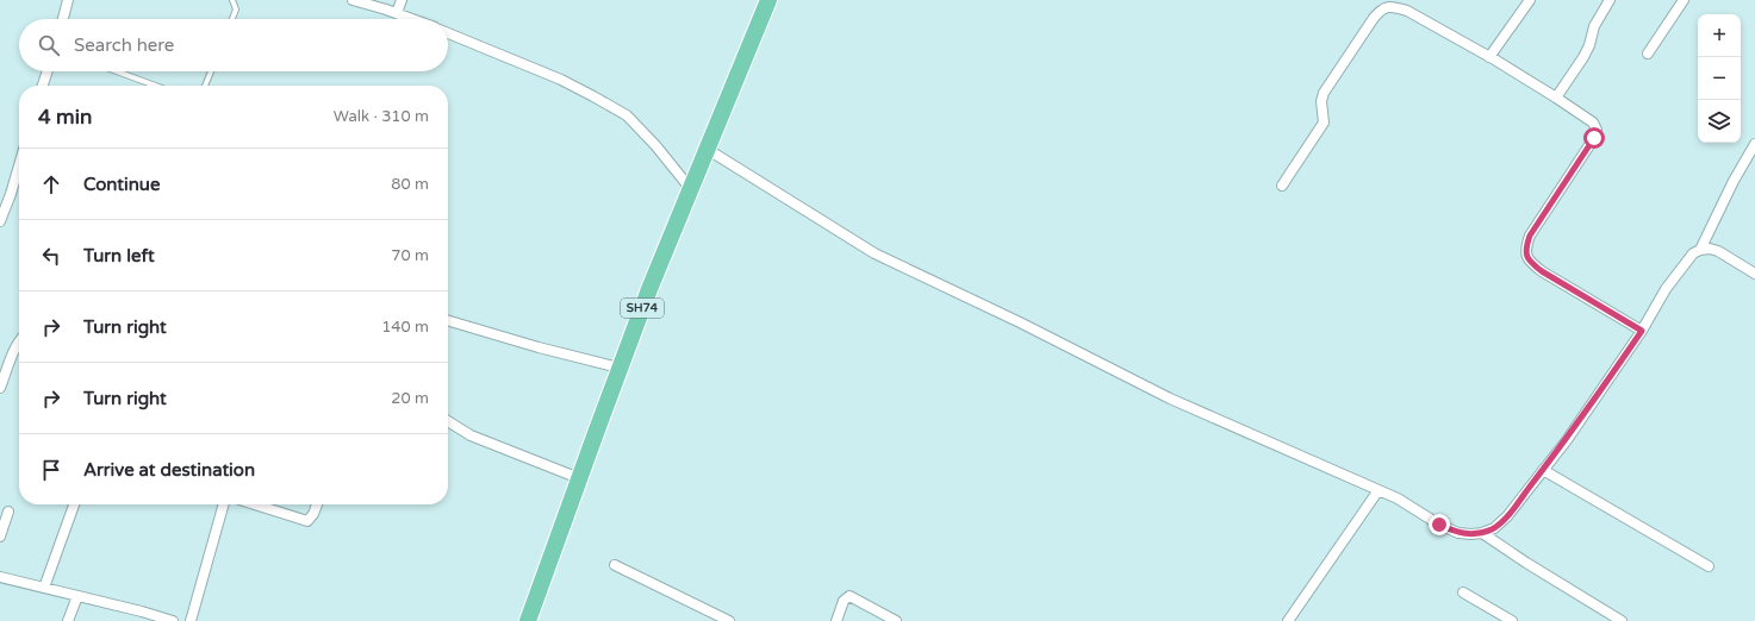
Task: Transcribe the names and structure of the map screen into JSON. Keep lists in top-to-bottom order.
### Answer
{
  "streets": {
    "highway": ["SH74"]
  },
  "page": {
    "map_buttons": ["+", "−"],
    "search": "Search here",
    "heading": ["4 min", "Walk · 310 m"],
    "list": [
      ["Continue", "80 m"],
      ["Turn left", "70 m"],
      ["Turn right", "140 m"],
      ["Turn right", "20 m"],
      "Arrive at destination"
    ]
  }
}
